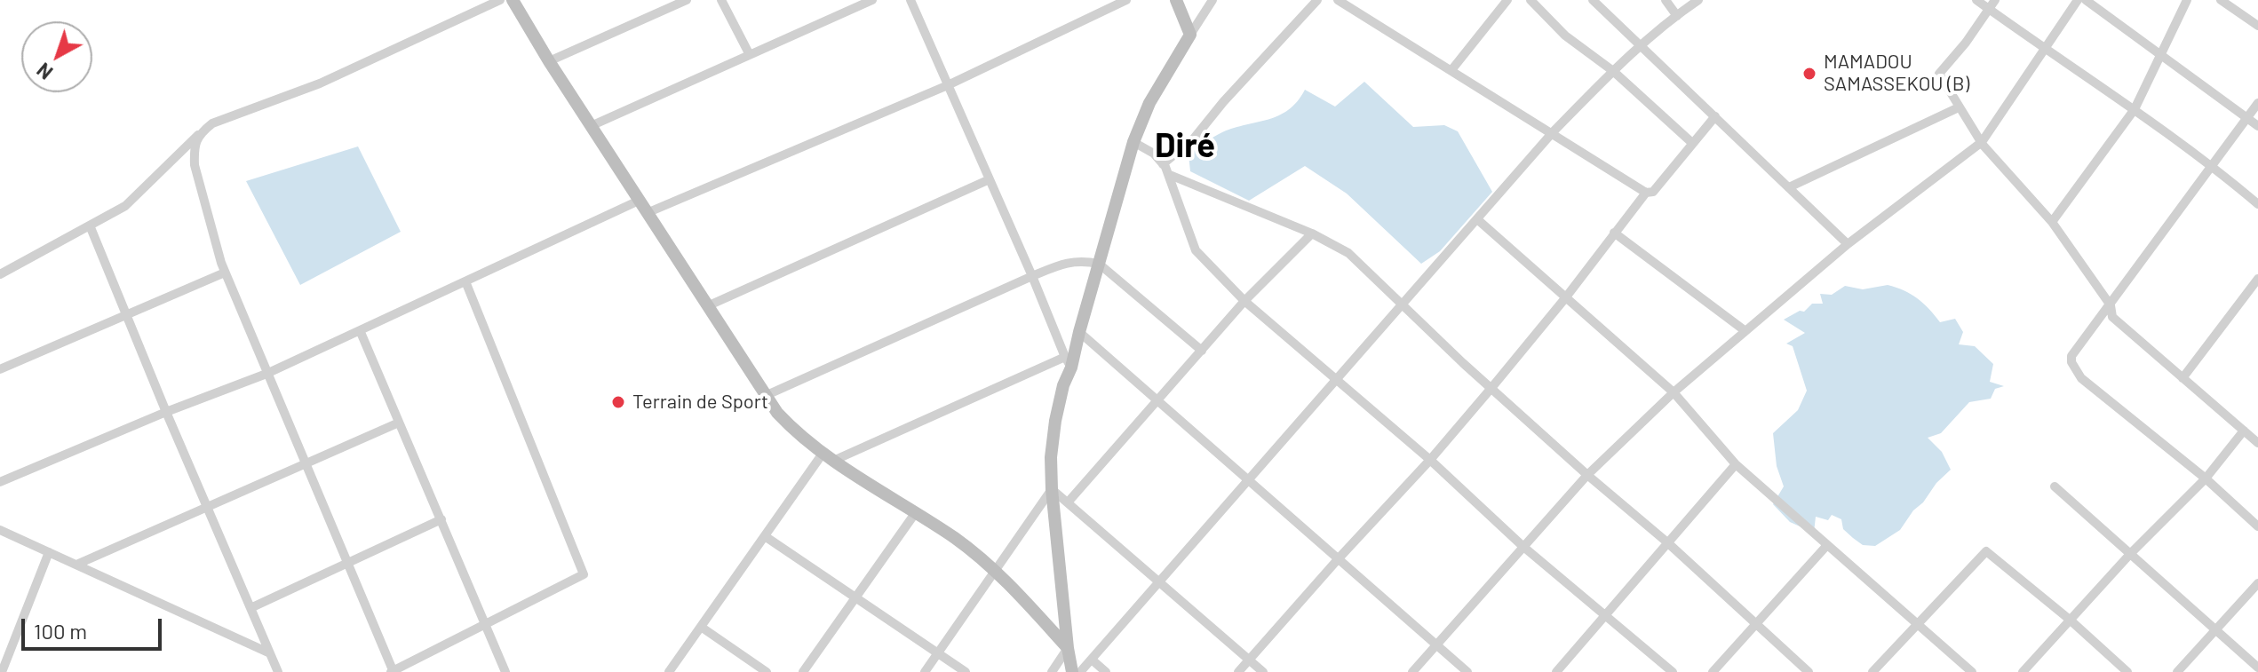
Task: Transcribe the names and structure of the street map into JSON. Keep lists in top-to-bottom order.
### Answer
{
  "districts": ["Diré"],
  "places": ["MAMADOU SAMASSEKOU (B)", "Terrain de Sport"],
  "scale_bar": "100 m",
  "north": "bottom left"
}
